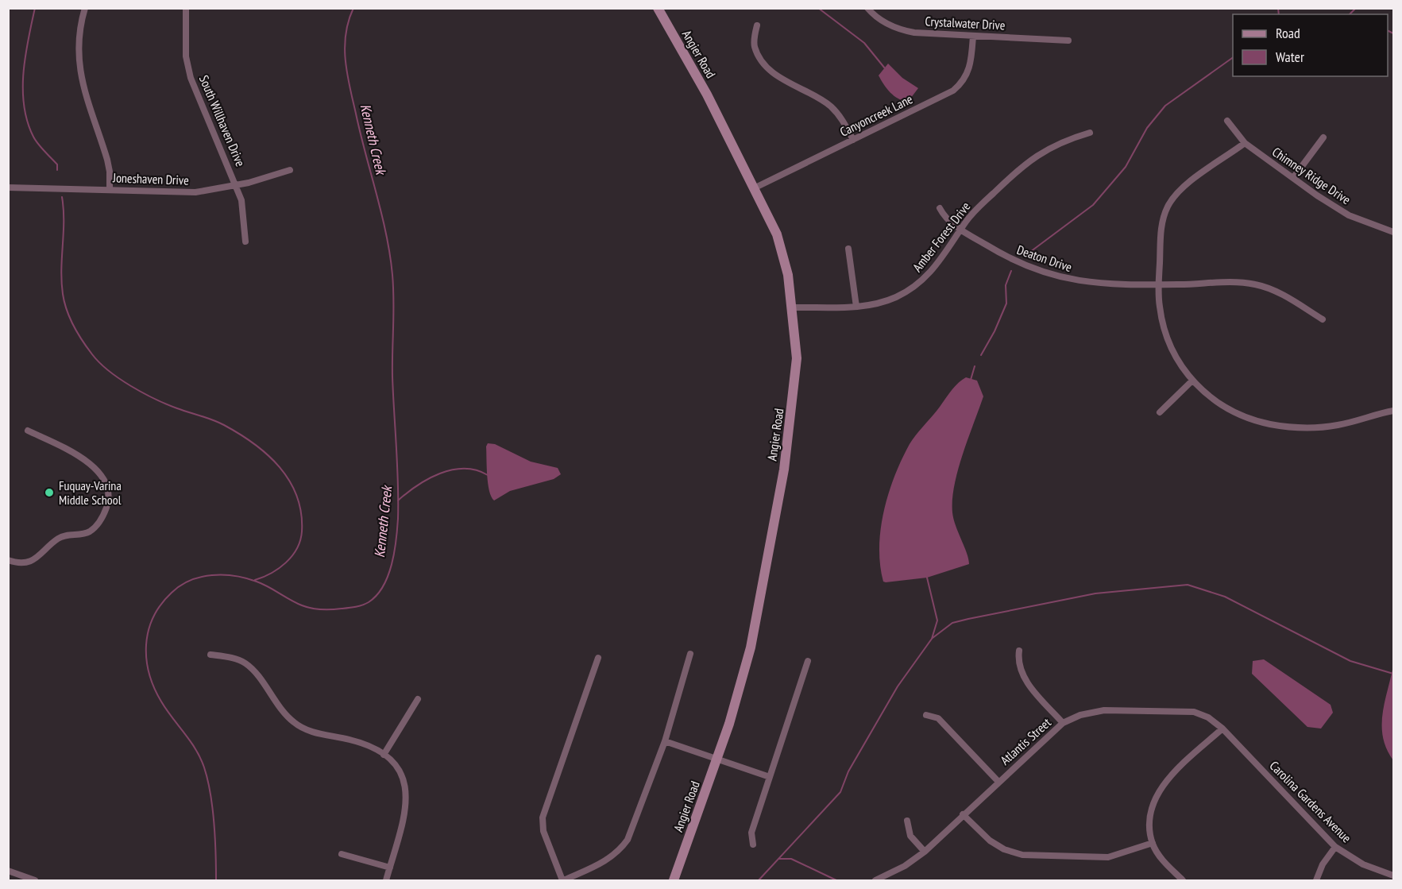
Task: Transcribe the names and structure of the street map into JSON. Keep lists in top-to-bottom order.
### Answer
{
  "streets": {
    "street": [
      "Crystalwater Drive",
      "Angier Road",
      "Canyoncreek Lane",
      "South Willhaven Drive",
      "Chimney Ridge Drive",
      "Joneshaven Drive",
      "Amber Forest Drive",
      "Deaton Drive",
      "Atlantis Street",
      "Carolina Gardens Avenue"
    ]
  },
  "crossings": [
    ["Crystalwater Drive", "Canyoncreek Lane"],
    ["Angier Road", "Canyoncreek Lane"],
    ["Angier Road", "Amber Forest Drive"],
    ["South Willhaven Drive", "Joneshaven Drive"],
    ["Amber Forest Drive", "Deaton Drive"],
    ["Atlantis Street", "Carolina Gardens Avenue"]
  ],
  "water": ["Kenneth Creek"],
  "places": ["Fuquay-Varina Middle School"],
  "legend": ["Road", "Water"]
}
